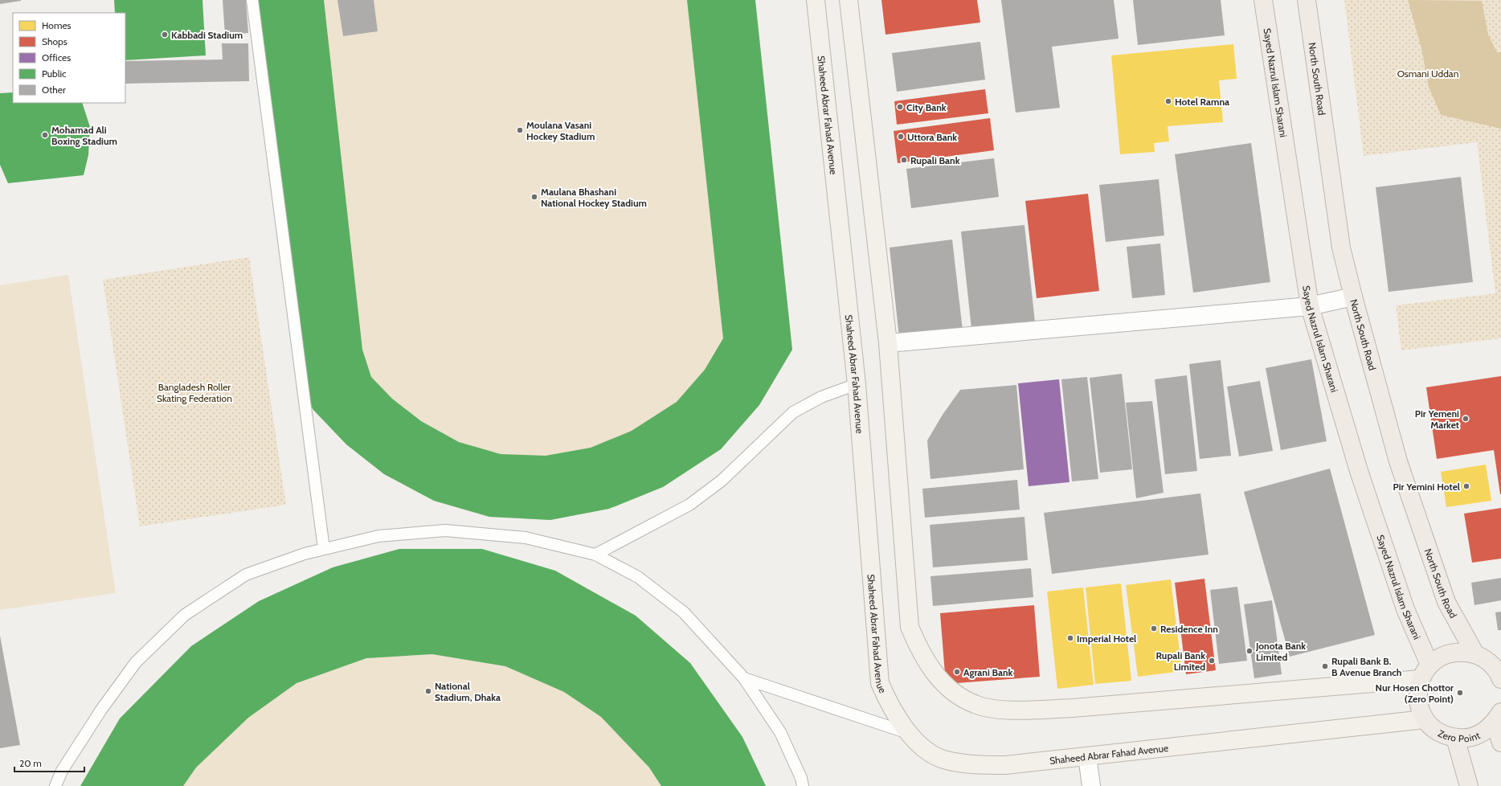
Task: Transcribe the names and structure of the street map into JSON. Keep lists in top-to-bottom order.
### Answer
{
  "streets": {
    "highway": ["North South Road", "Sayed Nazrul Islam Sharani", "Zero Point"],
    "main road": ["Shaheed Abrar Fahad Avenue"]
  },
  "crossings": [
    ["Sayed Nazrul Islam Sharani", "Zero Point"],
    ["Shaheed Abrar Fahad Avenue", "Zero Point"]
  ],
  "parks": ["Osmani Uddan", "Bangladesh Roller Skating Federation"],
  "places": [
    "Kabbadi Stadium",
    "Hotel Ramna",
    "City Bank",
    "Moulana Vasani Hockey Stadium",
    "Mohamad Ali Boxing Stadium",
    "Uttora Bank",
    "Rupali Bank",
    "Maulana Bhashani National Hockey Stadium",
    "Pir Yemeni Market",
    "Pir Yemini Hotel",
    "Residence Inn",
    "Imperial Hotel",
    "Jonota Bank Limited",
    "Rupali Bank Limited",
    "Rupali Bank B. B Avenue Branch",
    "Agrani Bank",
    "National Stadium, Dhaka",
    "Nur Hosen Chottor (Zero Point)"
  ],
  "legend": [
    "Homes",
    "Shops",
    "Offices",
    "Public",
    "Other"
  ],
  "scale_bar": "20 m"
}
